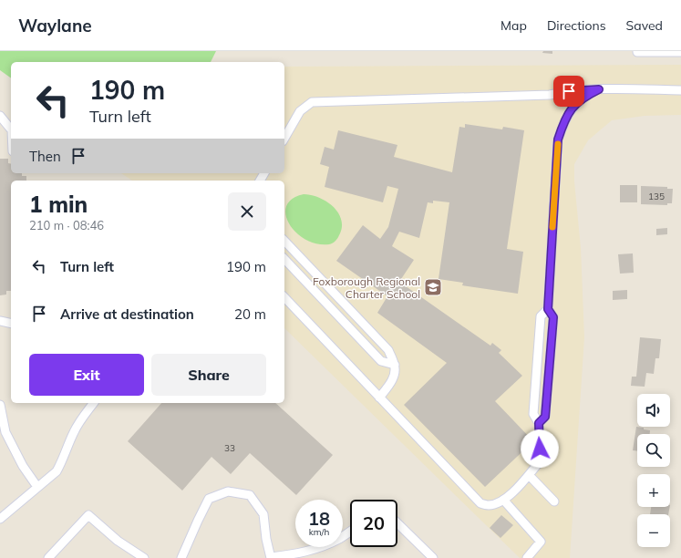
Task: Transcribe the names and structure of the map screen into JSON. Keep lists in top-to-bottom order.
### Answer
{
  "places": {
    "school or university": ["Foxborough Regional Charter School"]
  },
  "house_numbers": ["135", "33"],
  "page": {
    "header": "Waylane",
    "nav": ["Map", "Directions", "Saved"],
    "turn": ["190 m", "Turn left"],
    "then": "Then",
    "heading": ["1 min", "210 m · 08:46"],
    "list": [
      {
        "name": "Turn left",
        "value": "190 m"
      },
      {
        "name": "Arrive at destination",
        "value": "20 m"
      }
    ],
    "buttons": ["Exit", "Share"],
    "map_buttons": ["+", "−"],
    "speed": "18 km/h",
    "limit": "20"
  }
}
